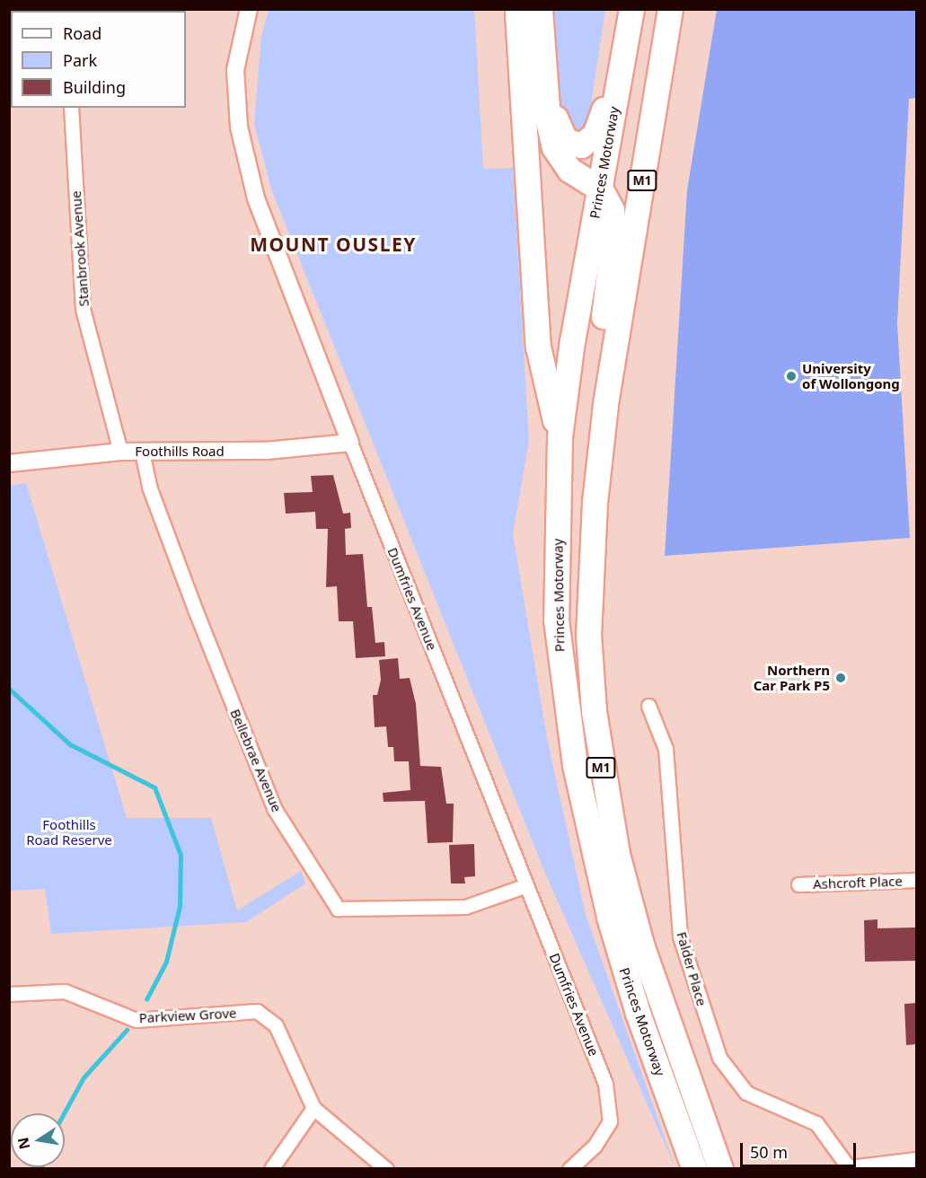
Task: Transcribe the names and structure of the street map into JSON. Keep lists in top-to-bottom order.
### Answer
{
  "streets": {
    "highway": ["Princes Motorway", "M1"],
    "street": [
      "Stanbrook Avenue",
      "Foothills Road",
      "Dumfries Avenue",
      "Bellebrae Avenue",
      "Ashcroft Place",
      "Falder Place",
      "Parkview Grove"
    ]
  },
  "crossings": [
    ["Stanbrook Avenue", "Foothills Road"],
    ["Foothills Road", "Dumfries Avenue"],
    ["Foothills Road", "Bellebrae Avenue"],
    ["Dumfries Avenue", "Bellebrae Avenue"]
  ],
  "districts": ["MOUNT OUSLEY"],
  "parks": ["Foothills Road Reserve"],
  "places": ["University of Wollongong", "Northern Car Park P5"],
  "legend": ["Road", "Park", "Building"],
  "scale_bar": "50 m",
  "north": "left"
}
